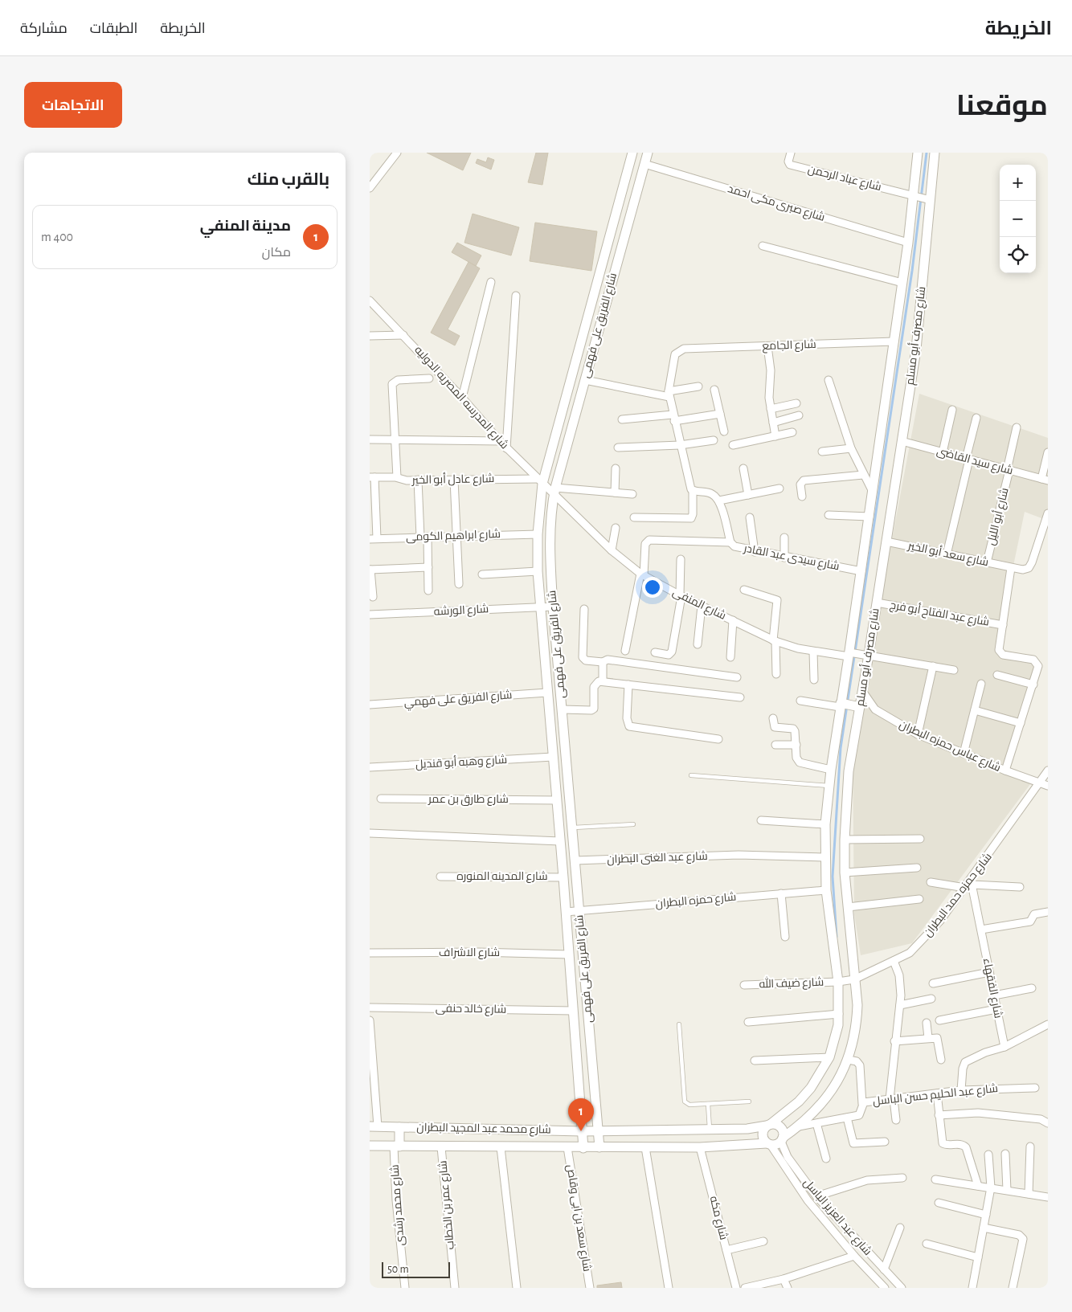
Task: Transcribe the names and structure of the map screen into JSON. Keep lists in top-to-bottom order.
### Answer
{
  "streets": {
    "street": [
      "شارع عباد الرحمن",
      "شارع صبرى مكى احمد",
      "شارع الفريق على فهمى",
      "شارع مصرف أبو مسلم",
      "شارع الجامع",
      "شارع المدرسه المصريه الدوليه",
      "شارع سيد القاضى",
      "شارع عادل أبو الخير",
      "شارع أبو الليل",
      "شارع ابراهيم الكومى",
      "شارع سعد أبو الخير",
      "شارع سيدى عبد القادر",
      "شارع المنفى",
      "شارع الورشه",
      "شارع عبد الفتاح أبو فرج",
      "شارع الفريق على فهمي",
      "شارع عباس حمزه البطران",
      "شارع وهبه أبو قنديل",
      "شارع طارق بن عمر",
      "شارع عبد الغنى البطران",
      "شارع المدينه المنوره",
      "شارع حمزه حمد البطران",
      "شارع حمزه البطران",
      "شارع الاشراف",
      "شارع ضيف الله",
      "شارع الفقهاء",
      "شارع خالد حنفى",
      "شارع عبد الحليم حسن الباسل",
      "شارع محمد عبد المجيد البطران",
      "شارع محمد رشدى",
      "شارع عمر بن الخطاب",
      "شارع عبد العزيز الباسل",
      "شارع سعد بن ابى وقاص",
      "شارع مكه"
    ]
  },
  "crossings": [
    ["شارع عباد الرحمن", "شارع مصرف أبو مسلم"],
    ["شارع صبرى مكى احمد", "شارع الفريق على فهمى"],
    ["شارع صبرى مكى احمد", "شارع مصرف أبو مسلم"],
    ["شارع الفريق على فهمى", "شارع المدرسه المصريه الدوليه"],
    ["شارع الفريق على فهمى", "شارع عادل أبو الخير"],
    ["شارع الفريق على فهمى", "شارع ابراهيم الكومى"],
    ["شارع الفريق على فهمى", "شارع المنفى"],
    ["شارع الفريق على فهمى", "شارع الورشه"],
    ["شارع الفريق على فهمى", "شارع الفريق على فهمي"],
    ["شارع الفريق على فهمى", "شارع وهبه أبو قنديل"],
    ["شارع الفريق على فهمى", "شارع طارق بن عمر"],
    ["شارع الفريق على فهمى", "شارع عبد الغنى البطران"],
    ["شارع الفريق على فهمى", "شارع المدينه المنوره"],
    ["شارع الفريق على فهمى", "شارع حمزه البطران"],
    ["شارع الفريق على فهمى", "شارع الاشراف"],
    ["شارع الفريق على فهمى", "شارع خالد حنفى"],
    ["شارع الفريق على فهمى", "شارع محمد عبد المجيد البطران"],
    ["شارع مصرف أبو مسلم", "شارع الجامع"],
    ["شارع مصرف أبو مسلم", "شارع سيد القاضى"],
    ["شارع مصرف أبو مسلم", "شارع سعد أبو الخير"],
    ["شارع مصرف أبو مسلم", "شارع سيدى عبد القادر"],
    ["شارع مصرف أبو مسلم", "شارع المنفى"],
    ["شارع مصرف أبو مسلم", "شارع عبد الفتاح أبو فرج"],
    ["شارع مصرف أبو مسلم", "شارع عباس حمزه البطران"],
    ["شارع مصرف أبو مسلم", "شارع عبد الغنى البطران"],
    ["شارع مصرف أبو مسلم", "شارع حمزه حمد البطران"],
    ["شارع مصرف أبو مسلم", "شارع حمزه البطران"],
    ["شارع مصرف أبو مسلم", "شارع ضيف الله"],
    ["شارع مصرف أبو مسلم", "شارع عبد الحليم حسن الباسل"],
    ["شارع مصرف أبو مسلم", "شارع محمد عبد المجيد البطران"],
    ["شارع مصرف أبو مسلم", "شارع عبد العزيز الباسل"],
    ["شارع المدرسه المصريه الدوليه", "شارع عادل أبو الخير"],
    ["شارع المدرسه المصريه الدوليه", "شارع المنفى"],
    ["شارع سيد القاضى", "شارع أبو الليل"],
    ["شارع أبو الليل", "شارع سعد أبو الخير"],
    ["شارع عباس حمزه البطران", "شارع حمزه حمد البطران"],
    ["شارع حمزه حمد البطران", "شارع ضيف الله"],
    ["شارع حمزه حمد البطران", "شارع الفقهاء"],
    ["شارع محمد عبد المجيد البطران", "شارع محمد رشدى"],
    ["شارع محمد عبد المجيد البطران", "شارع عمر بن الخطاب"],
    ["شارع محمد عبد المجيد البطران", "شارع عبد العزيز الباسل"],
    ["شارع محمد عبد المجيد البطران", "شارع سعد بن ابى وقاص"],
    ["شارع محمد عبد المجيد البطران", "شارع مكه"]
  ],
  "scale_bar": "50 m",
  "page": {
    "header": "الخريطة",
    "nav": ["الخريطة", "الطبقات", "مشاركة"],
    "title": "موقعنا",
    "buttons": "الاتجاهات",
    "heading": "بالقرب منك",
    "map_buttons": ["+", "−"],
    "list": [
      {
        "mark": "1",
        "name": "مدينة المنفي",
        "note": "مكان",
        "value": "400 m"
      }
    ],
    "pins": "1",
    "scale": "50 m"
  }
}
